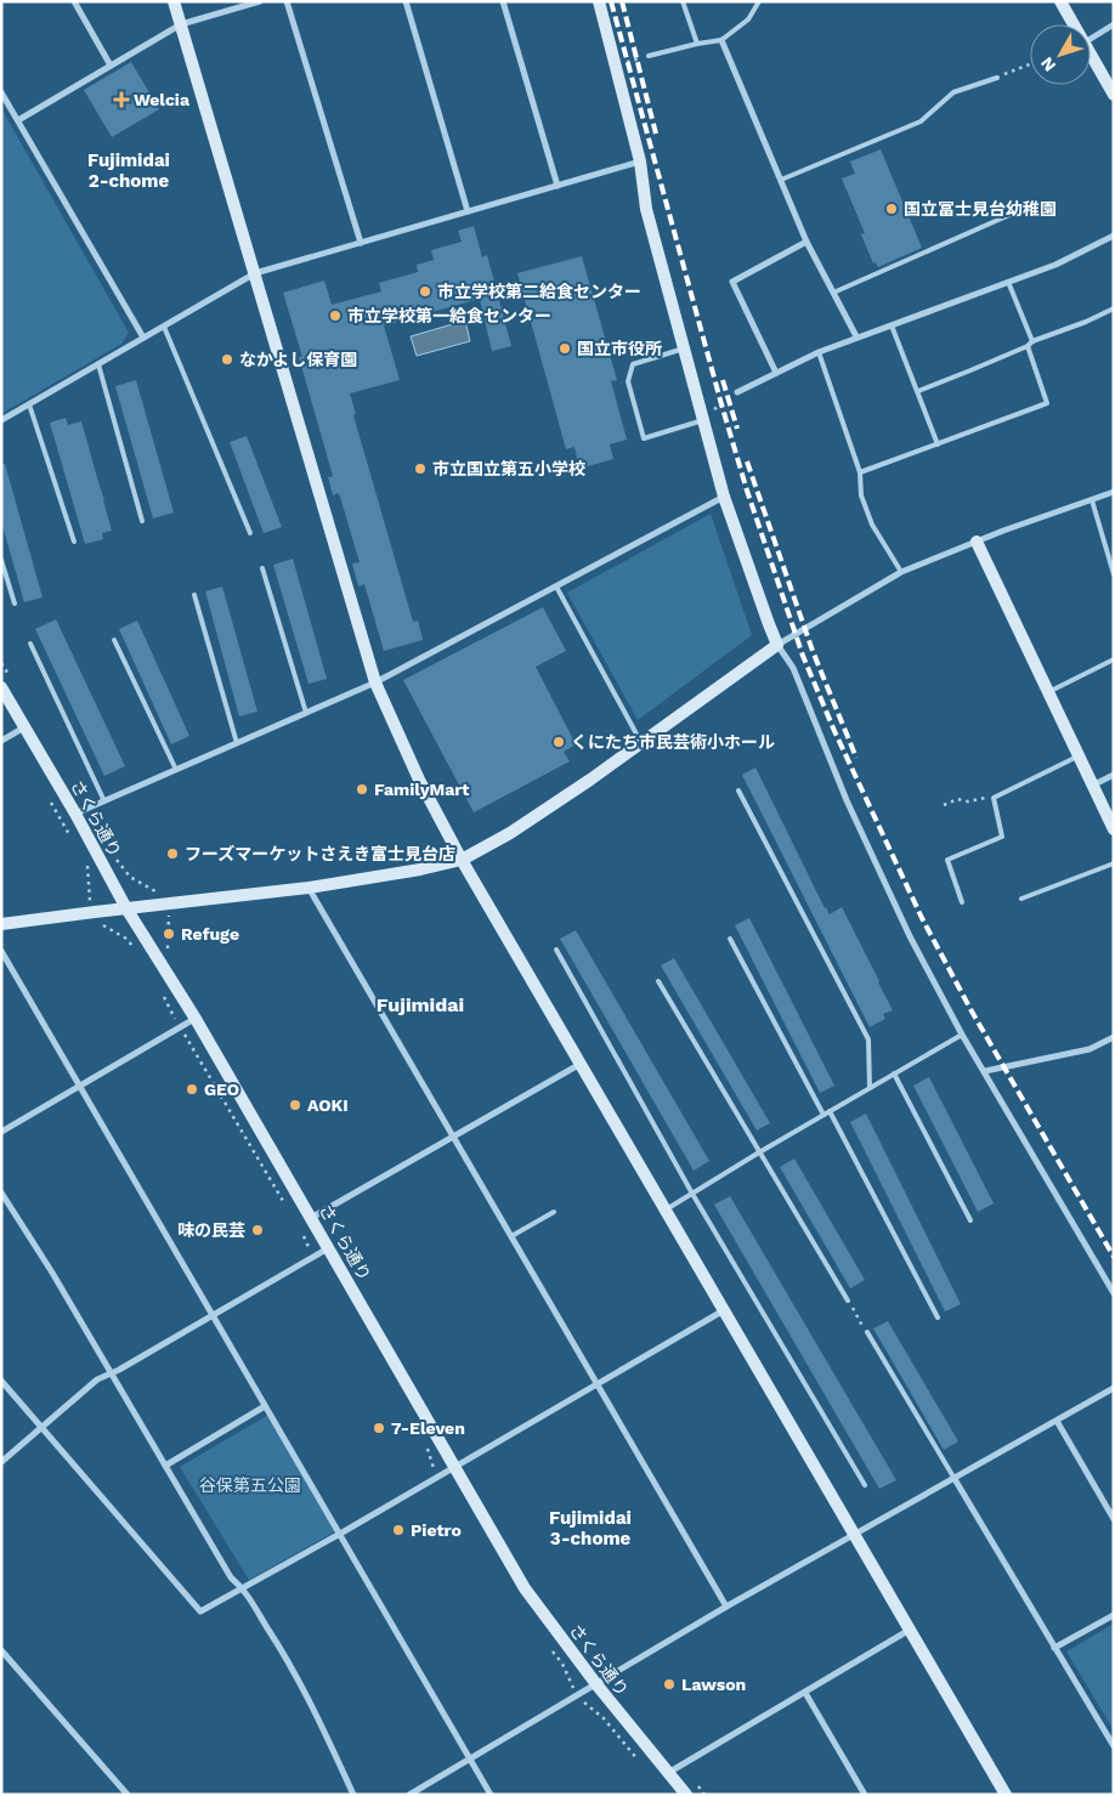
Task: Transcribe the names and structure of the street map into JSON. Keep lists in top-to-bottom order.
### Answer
{
  "streets": {
    "street": ["さくら通り"]
  },
  "districts": ["Fujimidai 2-chome", "Fujimidai", "Fujimidai 3-chome"],
  "parks": ["谷保第五公園"],
  "places": {
    "health": ["Welcia"],
    "other": [
      "国立冨士見台幼稚園",
      "市立学校第二給食センター",
      "市立学校第一給食センター",
      "国立市役所",
      "なかよし保育園",
      "市立国立第五小学校",
      "くにたち市民芸術小ホール",
      "FamilyMart",
      "フーズマーケットさえき富士見台店",
      "Refuge",
      "GEO",
      "AOKI",
      "味の民芸",
      "7-Eleven",
      "Pietro",
      "Lawson"
    ]
  },
  "north": "bottom left"
}
